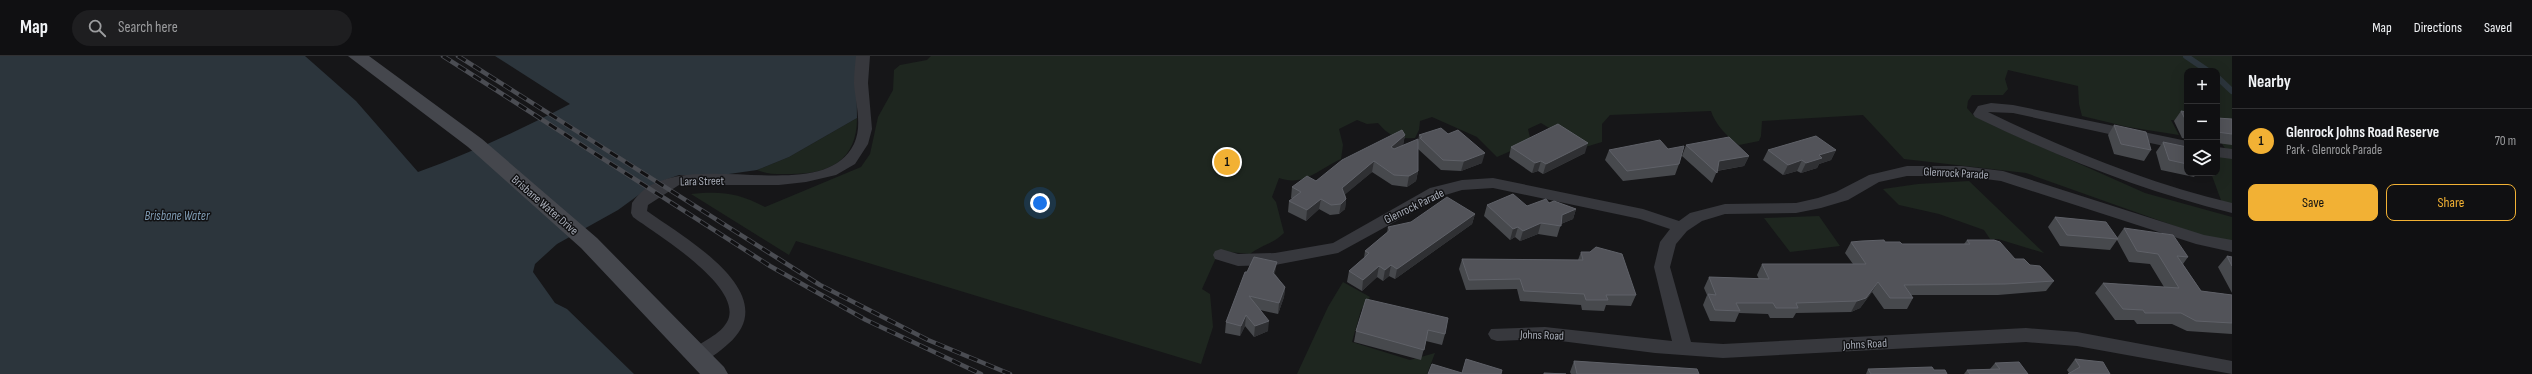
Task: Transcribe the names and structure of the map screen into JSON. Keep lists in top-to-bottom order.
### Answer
{
  "streets": {
    "main road": ["Brisbane Water Drive"],
    "street": ["Glenrock Parade", "Lara Street", "Johns Road"]
  },
  "crossings": [
    ["Glenrock Parade", "Johns Road"],
    ["Lara Street", "Brisbane Water Drive"]
  ],
  "water": ["Brisbane Water"],
  "page": {
    "header": "Map",
    "search": "Search here",
    "nav": ["Map", "Directions", "Saved"],
    "heading": "Nearby",
    "map_buttons": ["+", "−"],
    "list": [
      {
        "mark": "1",
        "name": "Glenrock Johns Road Reserve",
        "note": "Park · Glenrock Parade",
        "value": "70 m"
      }
    ],
    "pins": "1",
    "buttons": ["Save", "Share"]
  }
}
